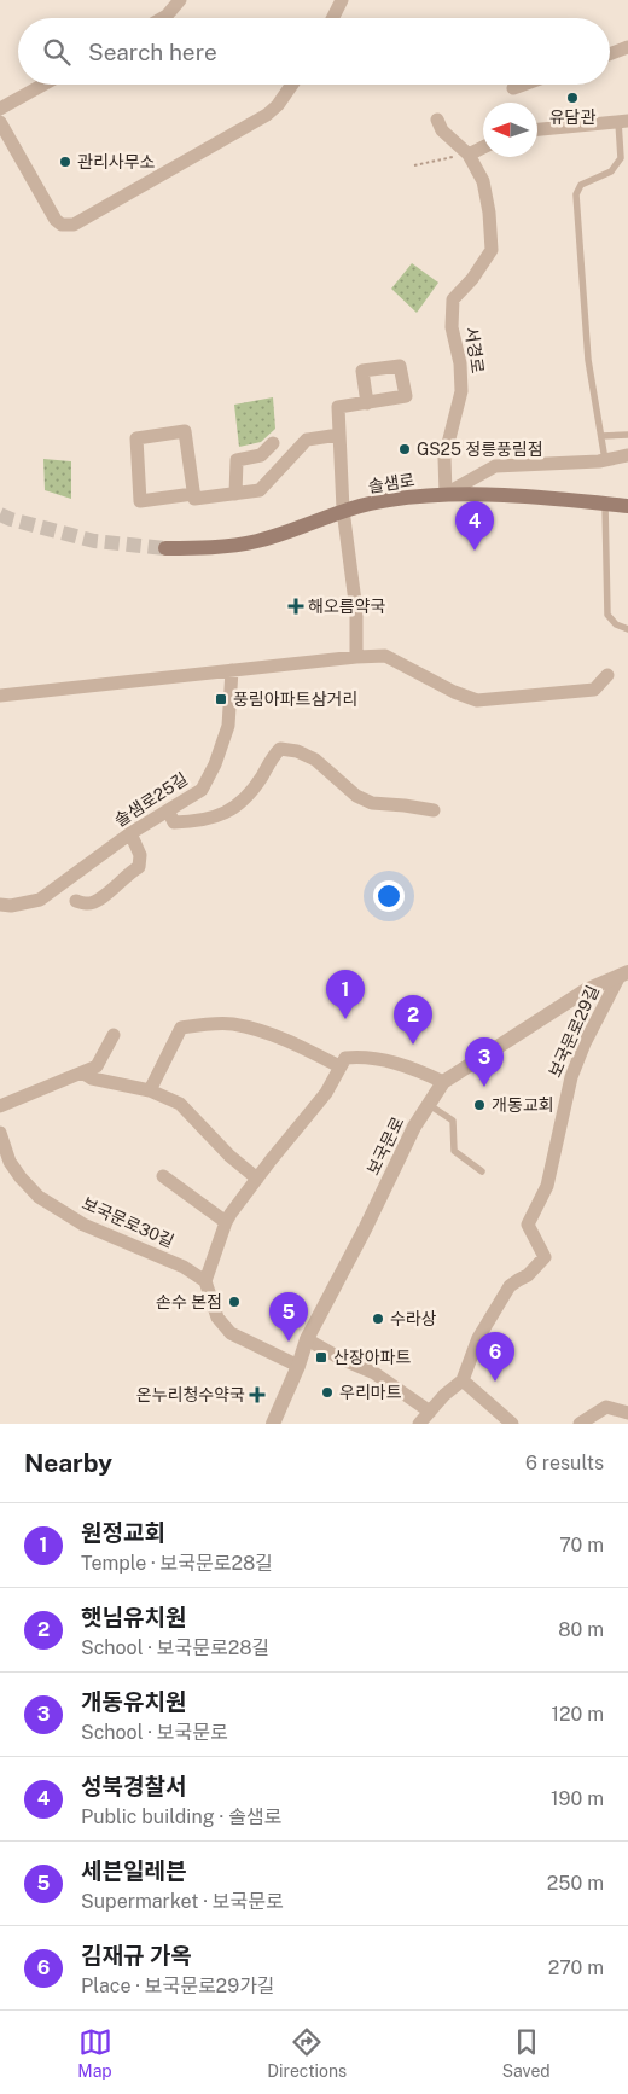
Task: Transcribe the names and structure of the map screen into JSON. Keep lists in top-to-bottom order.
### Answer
{
  "streets": {
    "main road": ["솔샘로"],
    "street": [
      "서경로",
      "솔샘로25길",
      "보국문로29길",
      "보국문로",
      "보국문로30길"
    ]
  },
  "crossings": [
    ["서경로", "솔샘로"],
    ["보국문로29길", "보국문로"]
  ],
  "places": {
    "other": [
      "유담관",
      "관리사무소",
      "GS25 정릉풍림점",
      "개동교회",
      "손수 본점",
      "수라상",
      "우리마트"
    ],
    "health": ["해오름약국", "온누리청수약국"],
    "transit": ["풍림아파트삼거리", "산장아파트"]
  },
  "north": "left",
  "page": {
    "search": "Search here",
    "pins": [
      "4",
      "1",
      "2",
      "3",
      "5",
      "6"
    ],
    "heading": ["Nearby", "6 results"],
    "list": [
      {
        "mark": "1",
        "name": "원정교회",
        "note": "Temple · 보국문로28길",
        "value": "70 m"
      },
      {
        "mark": "2",
        "name": "햇님유치원",
        "note": "School · 보국문로28길",
        "value": "80 m"
      },
      {
        "mark": "3",
        "name": "개동유치원",
        "note": "School · 보국문로",
        "value": "120 m"
      },
      {
        "mark": "4",
        "name": "성북경찰서",
        "note": "Public building · 솔샘로",
        "value": "190 m"
      },
      {
        "mark": "5",
        "name": "세븐일레븐",
        "note": "Supermarket · 보국문로",
        "value": "250 m"
      },
      {
        "mark": "6",
        "name": "김재규 가옥",
        "note": "Place · 보국문로29가길",
        "value": "270 m"
      }
    ],
    "nav": ["Map", "Directions", "Saved"]
  }
}
